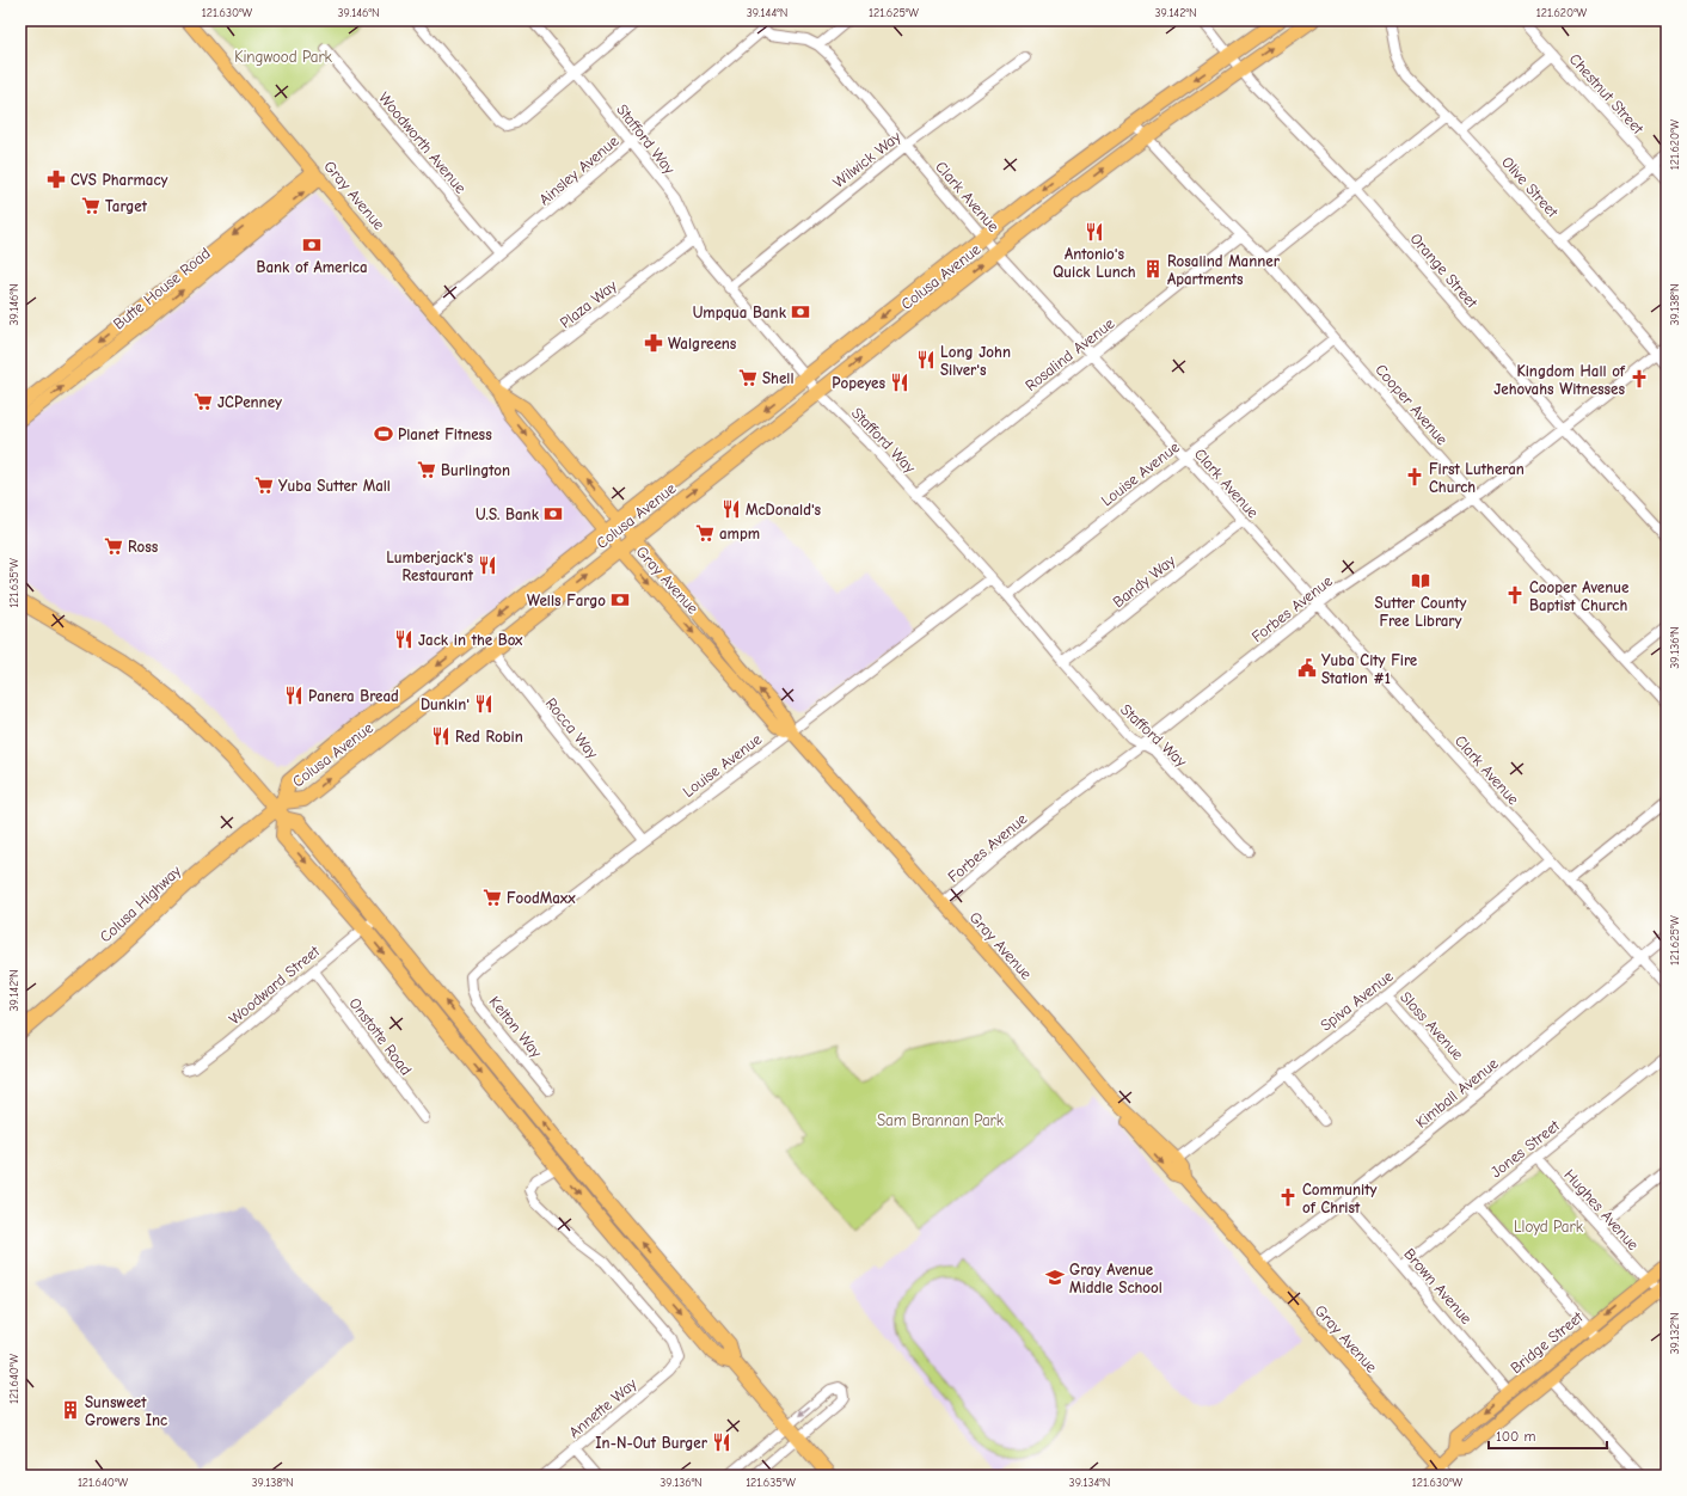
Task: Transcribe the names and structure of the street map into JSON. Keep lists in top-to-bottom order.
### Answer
{
  "streets": {
    "highway": ["Colusa Avenue", "Colusa Highway"],
    "main road": ["Gray Avenue", "Butte House Road", "Bridge Street"],
    "street": [
      "Chestnut Street",
      "Stafford Way",
      "Woodworth Avenue",
      "Wilwick Way",
      "Ainsley Avenue",
      "Olive Street",
      "Clark Avenue",
      "Orange Street",
      "Plaza Way",
      "Rosalind Avenue",
      "Cooper Avenue",
      "Louise Avenue",
      "Bandy Way",
      "Forbes Avenue",
      "Rocca Way",
      "Woodward Street",
      "Spiva Avenue",
      "Sloss Avenue",
      "Kelton Way",
      "Onstotte Road",
      "Kimball Avenue",
      "Jones Street",
      "Hughes Avenue",
      "Brown Avenue",
      "Annette Way"
    ]
  },
  "crossings": [
    ["Stafford Way", "Wilwick Way"],
    ["Stafford Way", "Ainsley Avenue"],
    ["Stafford Way", "Colusa Avenue"],
    ["Stafford Way", "Plaza Way"],
    ["Stafford Way", "Rosalind Avenue"],
    ["Stafford Way", "Louise Avenue"],
    ["Stafford Way", "Bandy Way"],
    ["Stafford Way", "Forbes Avenue"],
    ["Woodworth Avenue", "Ainsley Avenue"],
    ["Wilwick Way", "Clark Avenue"],
    ["Ainsley Avenue", "Gray Avenue"],
    ["Ainsley Avenue", "Clark Avenue"],
    ["Olive Street", "Forbes Avenue"],
    ["Gray Avenue", "Colusa Avenue"],
    ["Gray Avenue", "Butte House Road"],
    ["Gray Avenue", "Plaza Way"],
    ["Gray Avenue", "Louise Avenue"],
    ["Gray Avenue", "Forbes Avenue"],
    ["Gray Avenue", "Spiva Avenue"],
    ["Gray Avenue", "Kimball Avenue"],
    ["Gray Avenue", "Bridge Street"],
    ["Clark Avenue", "Colusa Avenue"],
    ["Clark Avenue", "Rosalind Avenue"],
    ["Clark Avenue", "Louise Avenue"],
    ["Clark Avenue", "Bandy Way"],
    ["Clark Avenue", "Forbes Avenue"],
    ["Clark Avenue", "Spiva Avenue"],
    ["Clark Avenue", "Kimball Avenue"],
    ["Orange Street", "Colusa Avenue"],
    ["Orange Street", "Forbes Avenue"],
    ["Colusa Avenue", "Cooper Avenue"],
    ["Colusa Avenue", "Rocca Way"],
    ["Colusa Avenue", "Colusa Highway"],
    ["Rosalind Avenue", "Cooper Avenue"],
    ["Cooper Avenue", "Louise Avenue"],
    ["Cooper Avenue", "Forbes Avenue"],
    ["Louise Avenue", "Rocca Way"],
    ["Louise Avenue", "Kelton Way"],
    ["Woodward Street", "Onstotte Road"],
    ["Spiva Avenue", "Sloss Avenue"],
    ["Sloss Avenue", "Kimball Avenue"],
    ["Kimball Avenue", "Brown Avenue"],
    ["Jones Street", "Hughes Avenue"],
    ["Jones Street", "Brown Avenue"],
    ["Hughes Avenue", "Bridge Street"],
    ["Brown Avenue", "Bridge Street"]
  ],
  "parks": ["Kingwood Park", "Sam Brannan Park", "Lloyd Park"],
  "places": {
    "pharmacy": ["CVS Pharmacy", "Walgreens"],
    "supermarket": [
      "Target",
      "Shell",
      "JCPenney",
      "Burlington",
      "Yuba Sutter Mall",
      "ampm",
      "Ross",
      "FoodMaxx"
    ],
    "restaurant": [
      "Antonio's Quick Lunch",
      "Long John Silver's",
      "Popeyes",
      "McDonald's",
      "Lumberjack's Restaurant",
      "Jack in the Box",
      "Panera Bread",
      "Dunkin'",
      "Red Robin",
      "In-N-Out Burger"
    ],
    "bank": [
      "Bank of America",
      "Umpqua Bank",
      "U.S. Bank",
      "Wells Fargo"
    ],
    "building": ["Rosalind Manner Apartments", "Sunsweet Growers Inc"],
    "church": [
      "Kingdom Hall of Jehovahs Witnesses",
      "First Lutheran Church",
      "Cooper Avenue Baptist Church",
      "Community of Christ"
    ],
    "sports": ["Planet Fitness"],
    "library": ["Sutter County Free Library"],
    "public building": ["Yuba City Fire Station #1"],
    "school or university": ["Gray Avenue Middle School"]
  },
  "scale_bar": "100 m",
  "coordinates": [
    "121.630°W",
    "39.146°N",
    "39.144°N",
    "121.625°W",
    "39.142°N",
    "121.620°W",
    "39.138°N",
    "121.635°W",
    "39.136°N",
    "39.132°N",
    "121.640°W",
    "39.134°N"
  ]
}
